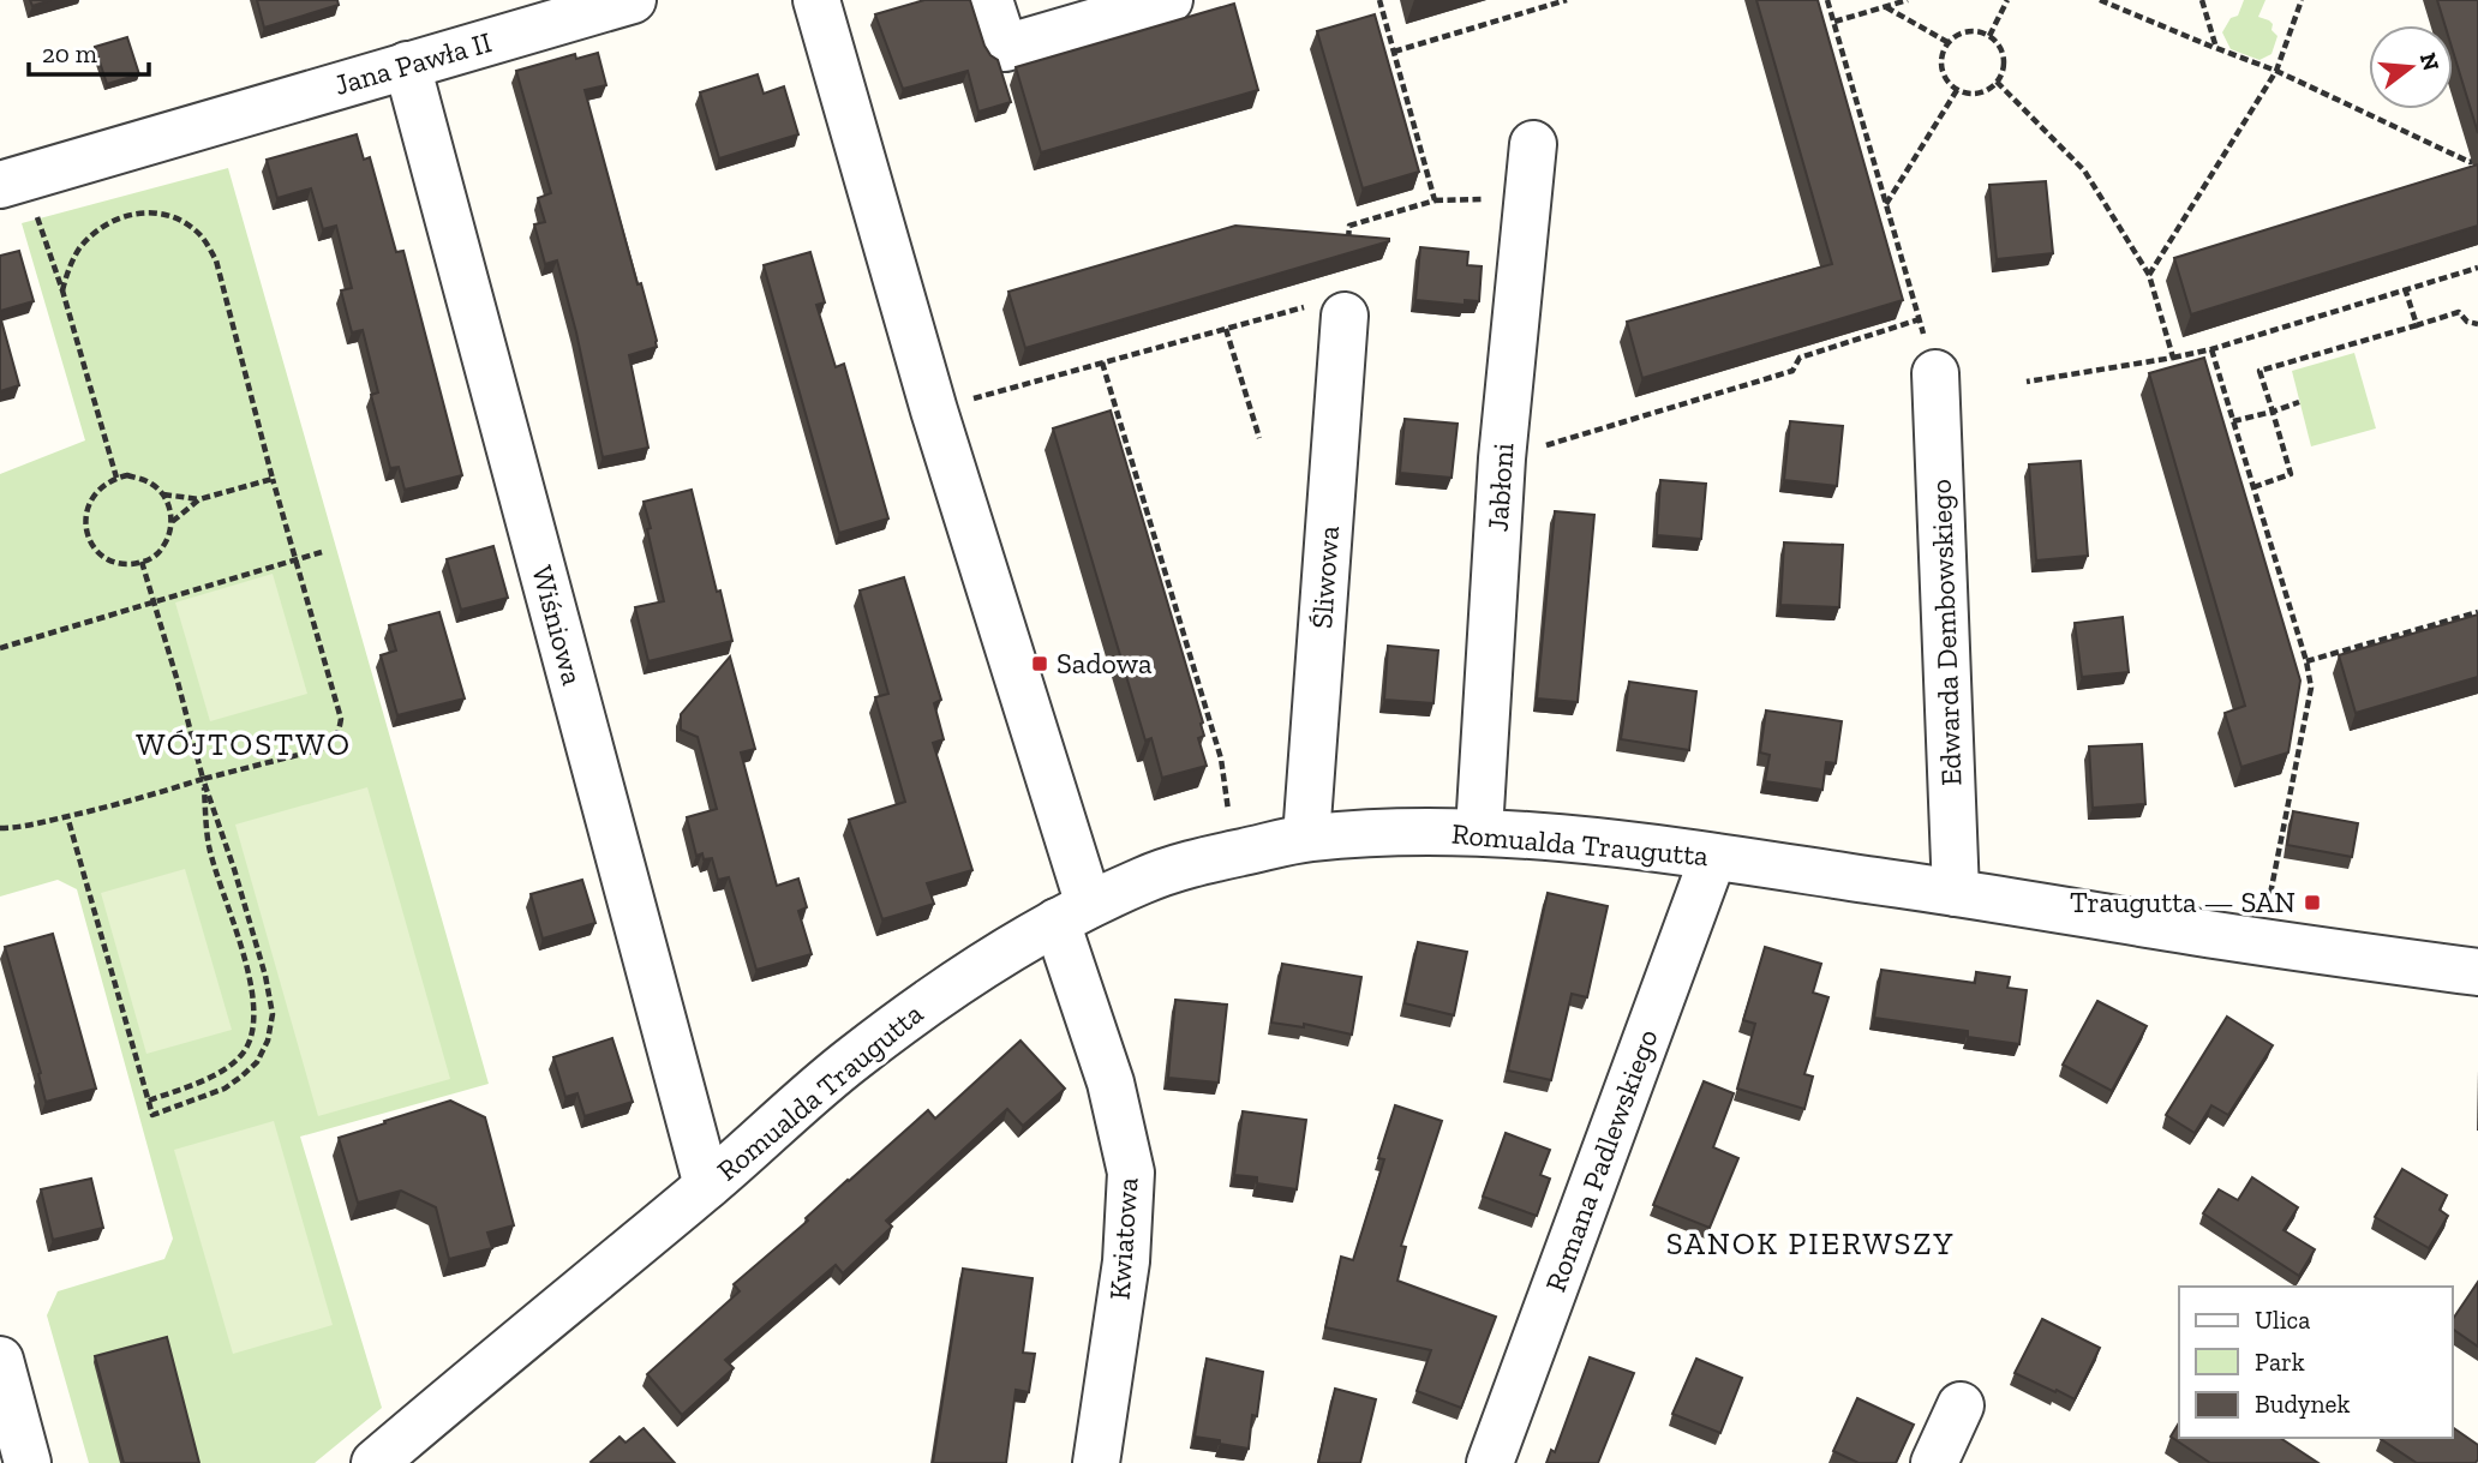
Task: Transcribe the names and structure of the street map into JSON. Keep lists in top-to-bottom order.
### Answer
{
  "streets": {
    "street": [
      "Jana Pawła II",
      "Jabłoni",
      "Śliwowa",
      "Wiśniowa",
      "Edwarda Dembowskiego",
      "Romualda Traugutta",
      "Romana Padlewskiego",
      "Kwiatowa"
    ]
  },
  "crossings": [
    ["Jana Pawła II", "Wiśniowa"],
    ["Jabłoni", "Romualda Traugutta"],
    ["Śliwowa", "Romualda Traugutta"],
    ["Wiśniowa", "Romualda Traugutta"],
    ["Edwarda Dembowskiego", "Romualda Traugutta"],
    ["Romualda Traugutta", "Romana Padlewskiego"],
    ["Romualda Traugutta", "Kwiatowa"]
  ],
  "districts": ["WÓJTOSTWO", "SANOK PIERWSZY"],
  "places": {
    "transit": ["Sadowa", "Traugutta — SAN"]
  },
  "legend": ["Ulica", "Park", "Budynek"],
  "scale_bar": "20 m",
  "north": "right"
}
